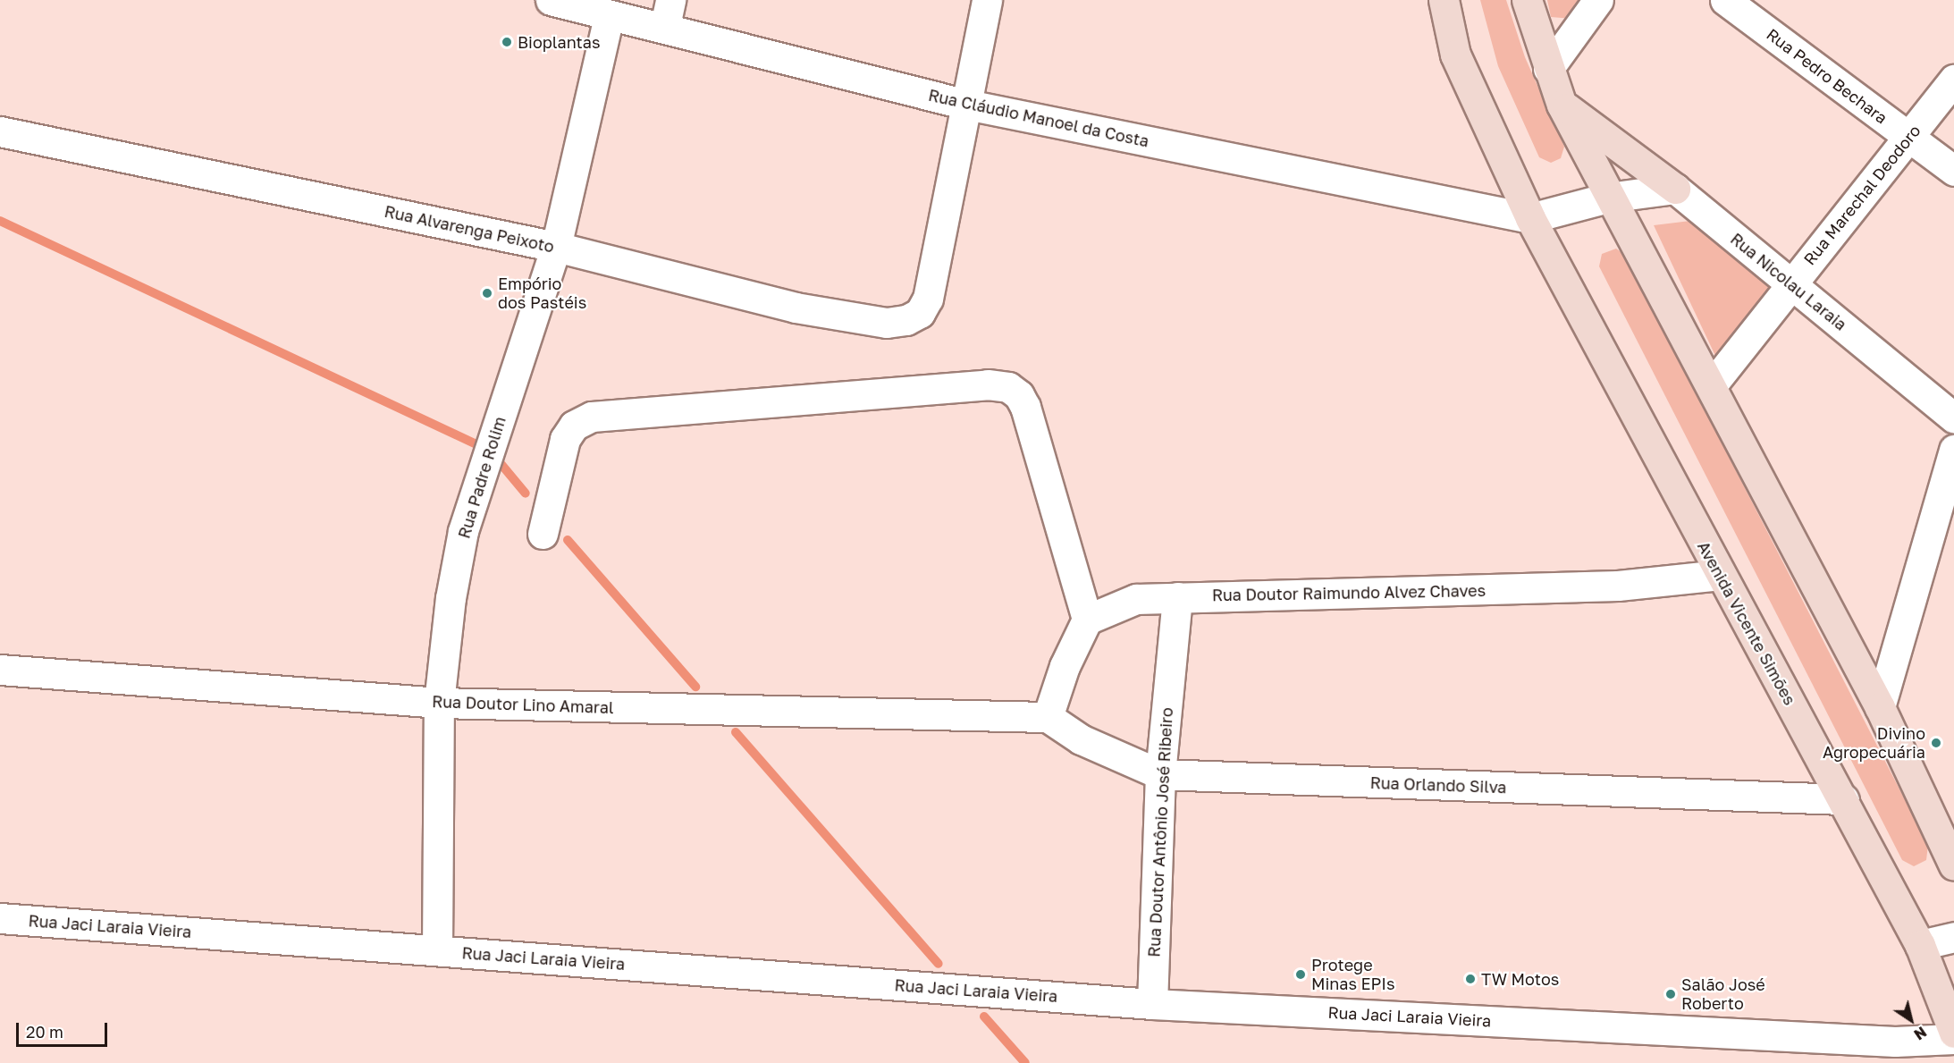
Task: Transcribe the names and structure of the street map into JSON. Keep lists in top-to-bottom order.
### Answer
{
  "streets": {
    "main road": ["Avenida Vicente Simões"],
    "street": [
      "Rua Pedro Bechara",
      "Rua Cláudio Manoel da Costa",
      "Rua Marechal Deodoro",
      "Rua Alvarenga Peixoto",
      "Rua Nicolau Laraia",
      "Rua Padre Rolim",
      "Rua Doutor Raimundo Alvez Chaves",
      "Rua Doutor Lino Amaral",
      "Rua Orlando Silva",
      "Rua Doutor Antônio José Ribeiro",
      "Rua Jaci Laraia Vieira"
    ]
  },
  "crossings": [
    ["Rua Pedro Bechara", "Rua Marechal Deodoro"],
    ["Rua Cláudio Manoel da Costa", "Rua Alvarenga Peixoto"],
    ["Rua Cláudio Manoel da Costa", "Rua Padre Rolim"],
    ["Rua Cláudio Manoel da Costa", "Avenida Vicente Simões"],
    ["Rua Marechal Deodoro", "Rua Nicolau Laraia"],
    ["Rua Alvarenga Peixoto", "Rua Padre Rolim"],
    ["Rua Padre Rolim", "Rua Doutor Lino Amaral"],
    ["Rua Padre Rolim", "Rua Jaci Laraia Vieira"],
    ["Rua Doutor Raimundo Alvez Chaves", "Avenida Vicente Simões"],
    ["Rua Doutor Raimundo Alvez Chaves", "Rua Doutor Antônio José Ribeiro"],
    ["Avenida Vicente Simões", "Rua Orlando Silva"],
    ["Rua Doutor Lino Amaral", "Rua Orlando Silva"],
    ["Rua Orlando Silva", "Rua Doutor Antônio José Ribeiro"],
    ["Rua Doutor Antônio José Ribeiro", "Rua Jaci Laraia Vieira"]
  ],
  "places": [
    "Bioplantas",
    "Empório dos Pastéis",
    "Divino Agropecuária",
    "Protege Minas EPIs",
    "TW Motos",
    "Salão José Roberto"
  ],
  "scale_bar": "20 m",
  "north": "bottom right"
}
